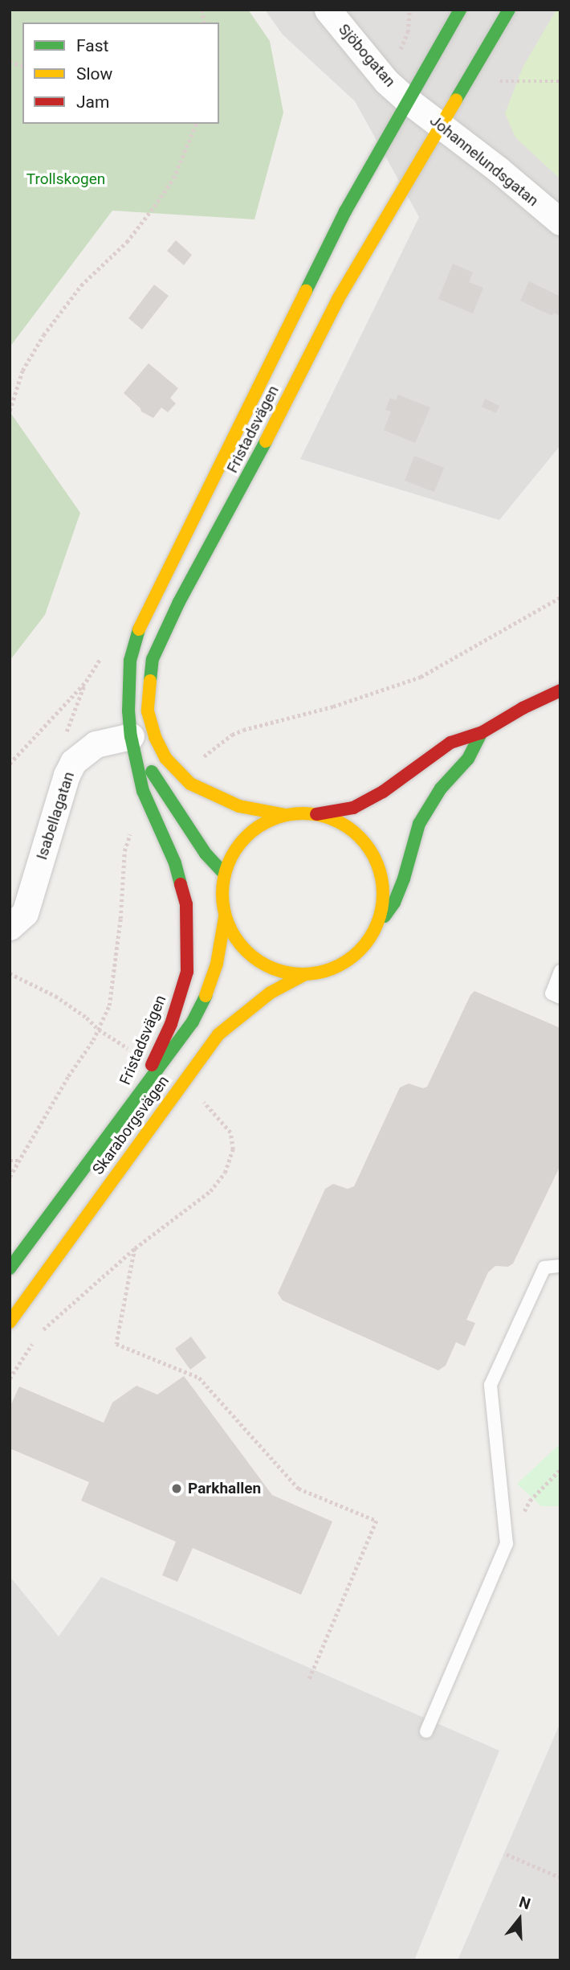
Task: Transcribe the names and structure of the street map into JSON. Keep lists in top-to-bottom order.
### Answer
{
  "streets": {
    "street": [
      "Sjöbogatan",
      "Johannelundsgatan",
      "Fristadsvägen",
      "Isabellagatan",
      "Skaraborgsvägen"
    ]
  },
  "crossings": [
    ["Sjöbogatan", "Johannelundsgatan"],
    ["Sjöbogatan", "Fristadsvägen"],
    ["Johannelundsgatan", "Fristadsvägen"],
    ["Fristadsvägen", "Isabellagatan"],
    ["Fristadsvägen", "Skaraborgsvägen"]
  ],
  "parks": ["Trollskogen"],
  "places": ["Parkhallen"],
  "legend": ["Fast", "Slow", "Jam"],
  "north": "top"
}
